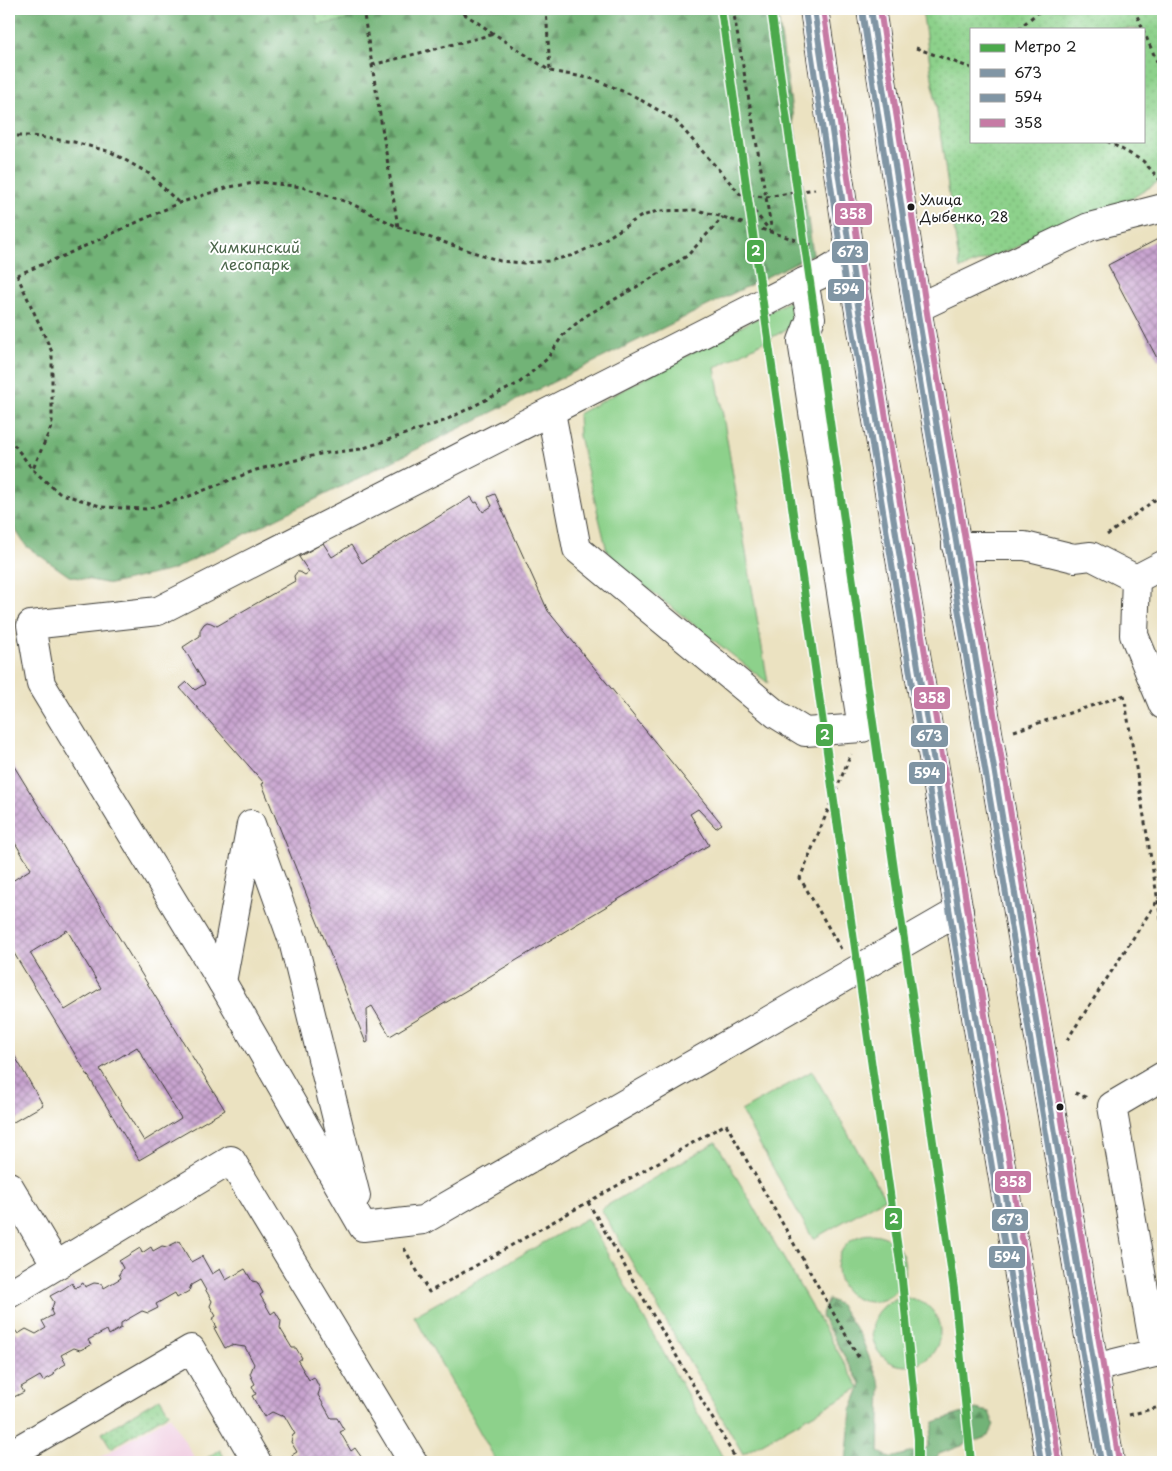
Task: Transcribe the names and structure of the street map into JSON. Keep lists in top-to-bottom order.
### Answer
{
  "parks": ["Химкинский лесопарк"],
  "places": ["Улица Дыбенко, 28"],
  "lines": [
    "metro line 2",
    "transit line 673",
    "transit line 358",
    "transit line 594"
  ],
  "legend": [
    "Метро 2",
    "673",
    "594",
    "358"
  ]
}
